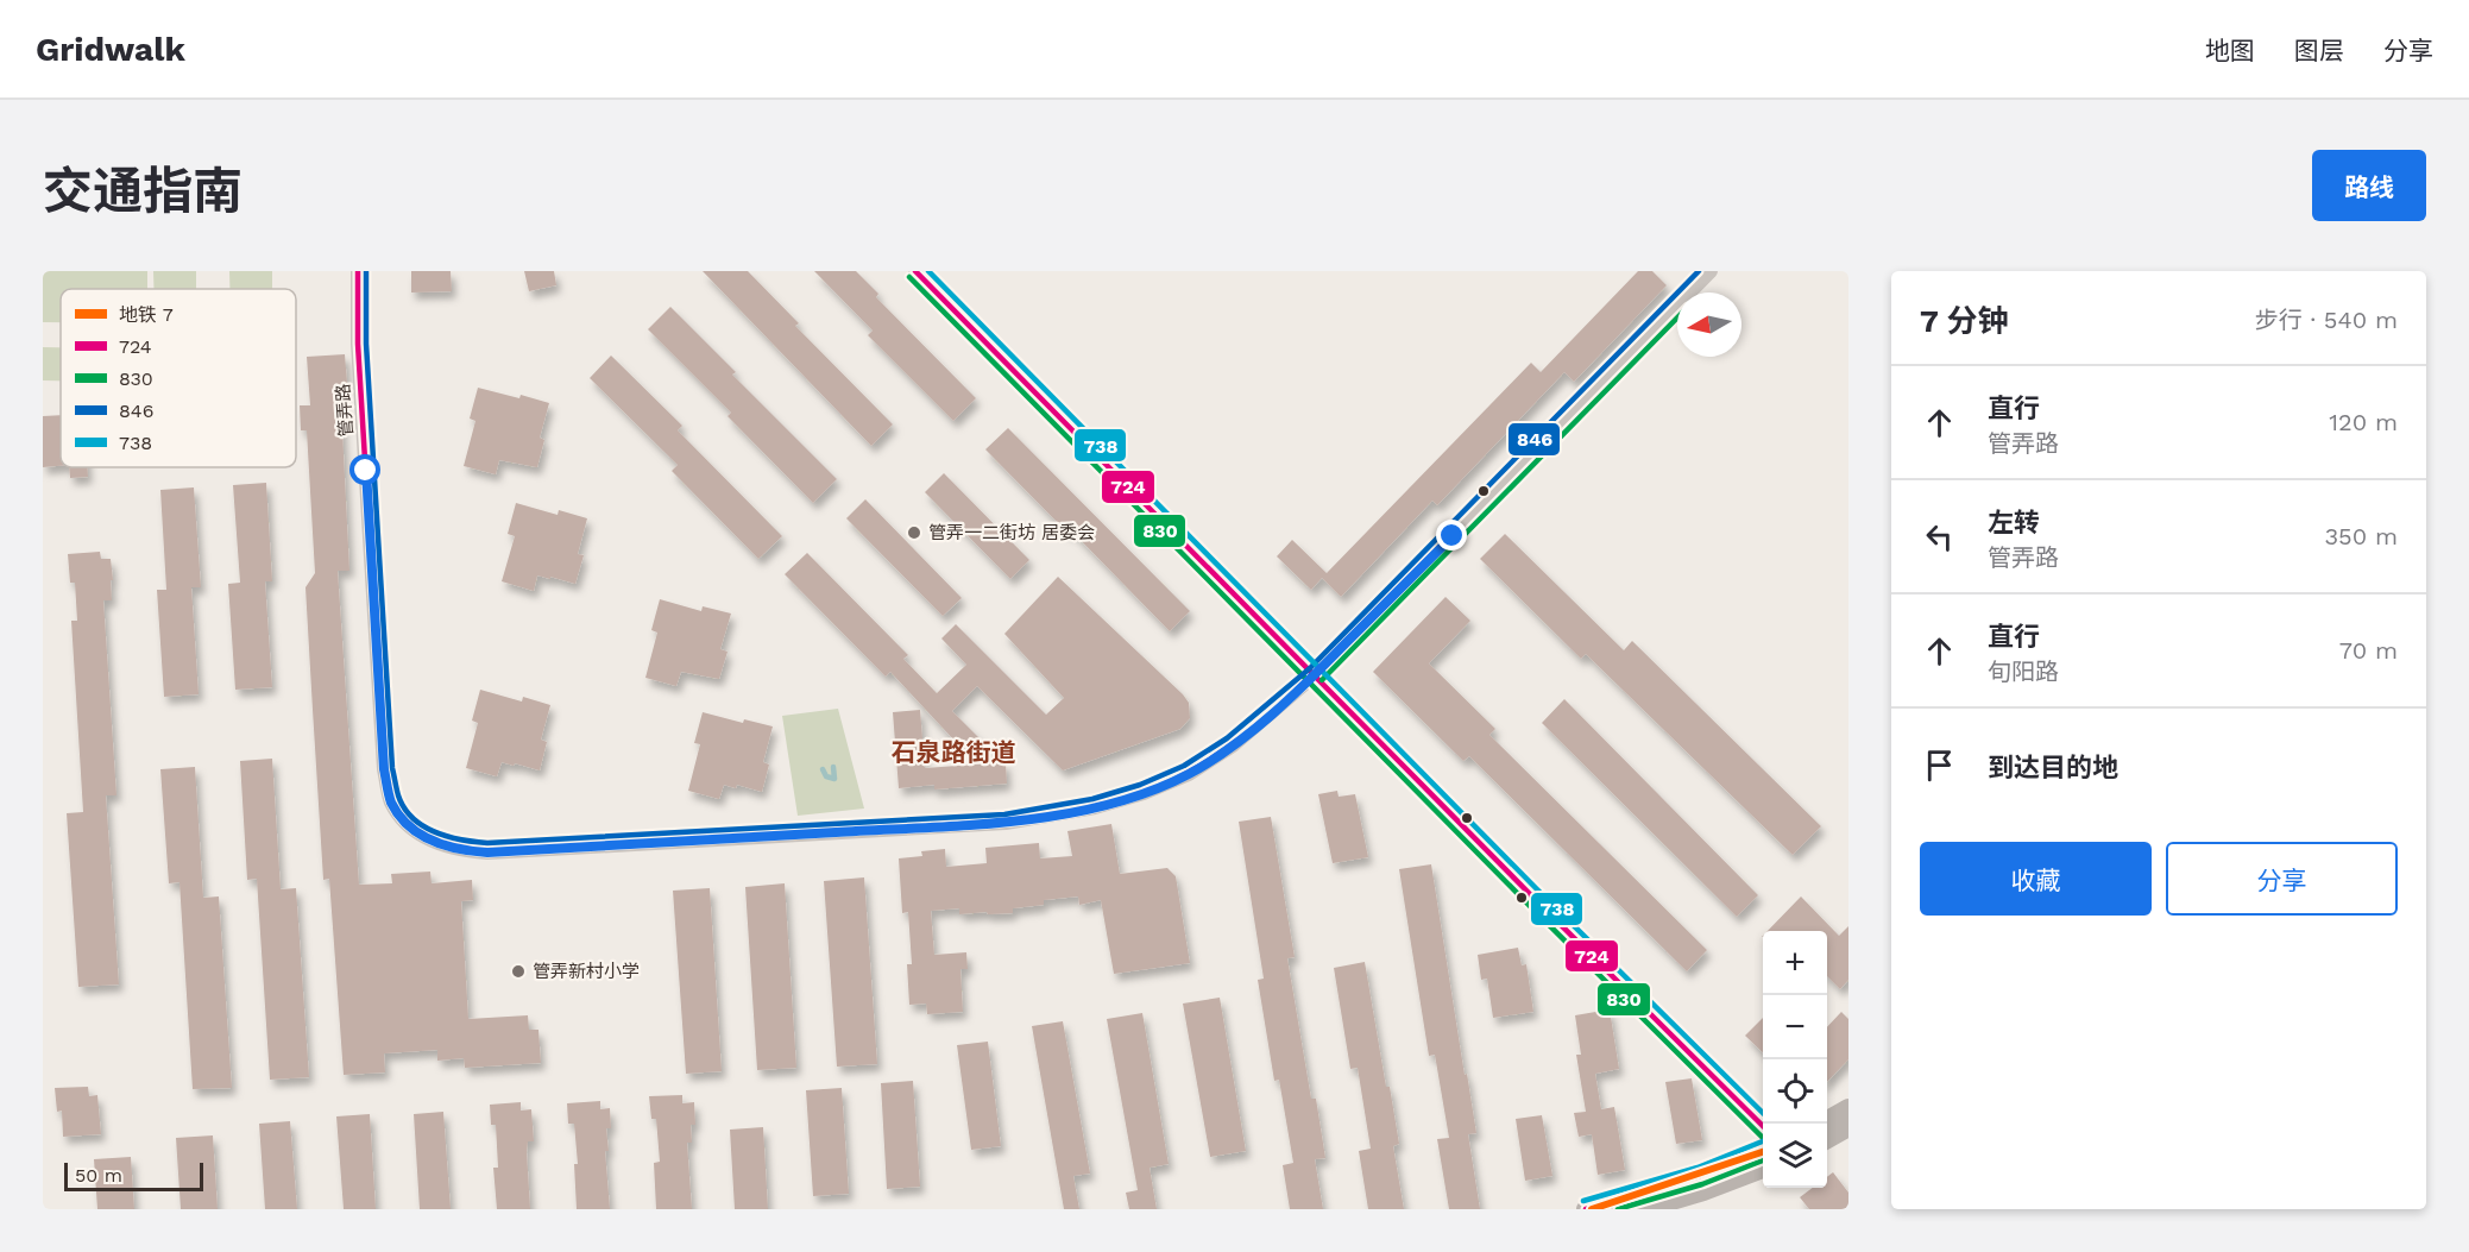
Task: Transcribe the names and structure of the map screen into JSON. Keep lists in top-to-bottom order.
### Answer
{
  "streets": {
    "street": ["管弄路"]
  },
  "districts": ["石泉路街道"],
  "places": ["管弄一二街坊 居委会", "管弄新村小学"],
  "lines": [
    "transit line 724",
    "transit line 846",
    "transit line 738",
    "transit line 830",
    "metro line 7"
  ],
  "legend": [
    "地铁 7",
    "724",
    "830",
    "846",
    "738"
  ],
  "scale_bar": "50 m",
  "north": "left",
  "page": {
    "header": "Gridwalk",
    "nav": ["地图", "图层", "分享"],
    "title": "交通指南",
    "buttons": [
      "路线",
      ["收藏", "分享"]
    ],
    "heading": ["7 分钟", "步行 · 540 m"],
    "list": [
      ["直行", "管弄路", "120 m"],
      ["左转", "管弄路", "350 m"],
      ["直行", "旬阳路", "70 m"],
      "到达目的地"
    ],
    "map_buttons": ["+", "−"],
    "scale": "50 m"
  }
}
